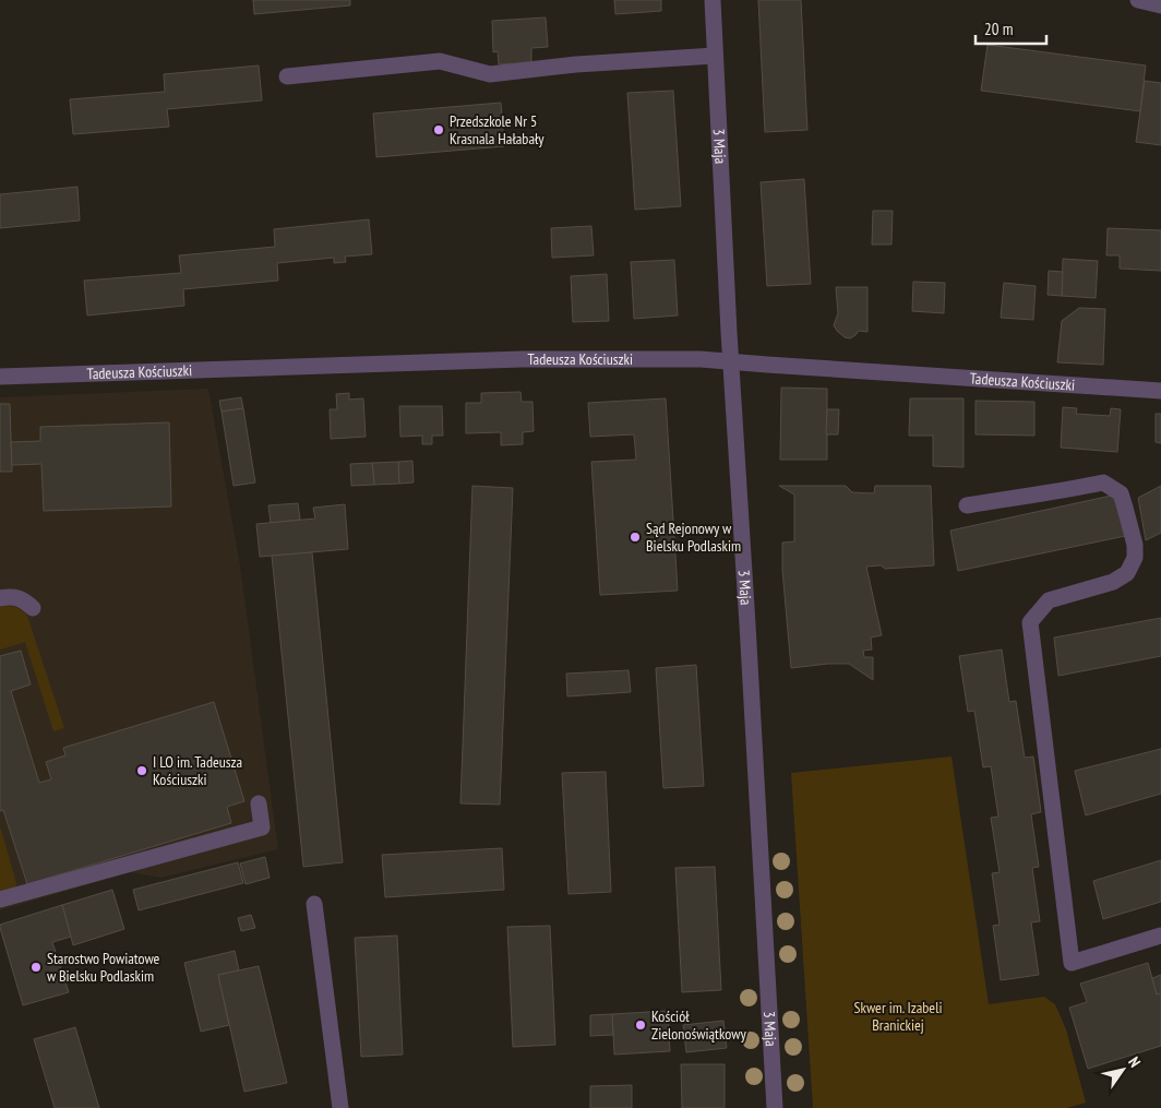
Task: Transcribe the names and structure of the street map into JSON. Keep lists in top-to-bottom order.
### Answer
{
  "streets": {
    "street": ["3 Maja", "Tadeusza Kościuszki"]
  },
  "crossings": [
    ["3 Maja", "Tadeusza Kościuszki"]
  ],
  "parks": ["Skwer im. Izabeli Branickiej"],
  "places": [
    "Przedszkole Nr 5 Krasnala Hałabały",
    "Sąd Rejonowy w Bielsku Podlaskim",
    "I LO im. Tadeusza Kościuszki",
    "Starostwo Powiatowe w Bielsku Podlaskim",
    "Kościół Zielonoświątkowy"
  ],
  "scale_bar": "20 m",
  "north": "top right"
}
